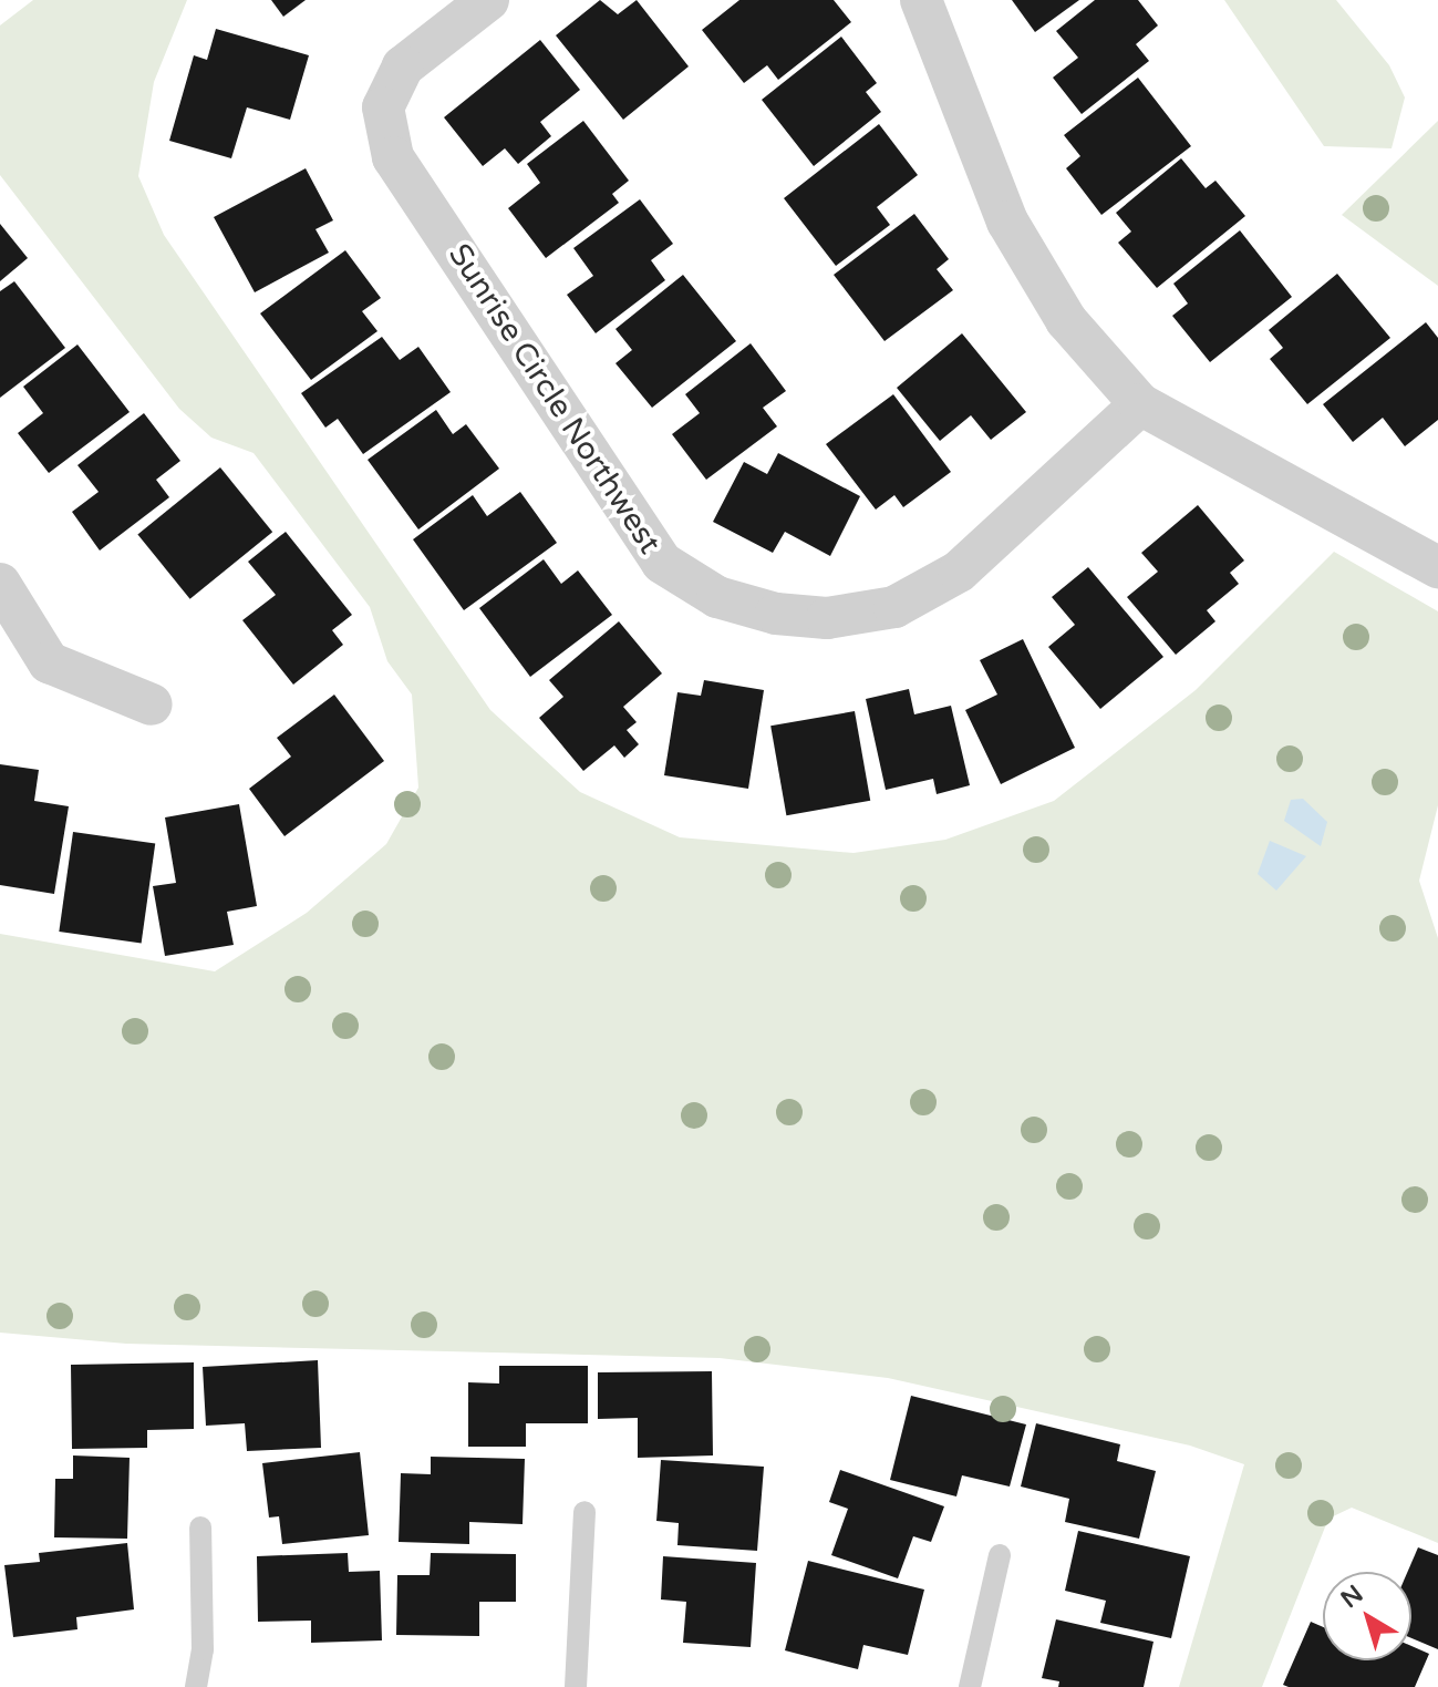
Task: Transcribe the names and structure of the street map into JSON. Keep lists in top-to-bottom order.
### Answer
{
  "streets": {
    "street": ["Sunrise Circle Northwest"]
  },
  "north": "top left"
}
